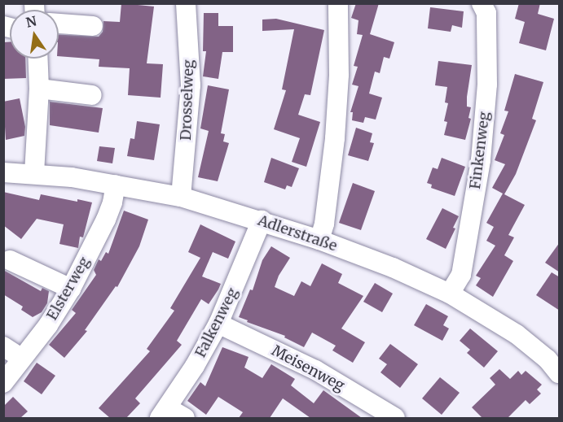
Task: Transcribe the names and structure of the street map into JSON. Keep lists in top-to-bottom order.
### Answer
{
  "streets": {
    "street": [
      "Drosselweg",
      "Finkenweg",
      "Adlerstraße",
      "Elsterweg",
      "Falkenweg",
      "Meisenweg"
    ]
  },
  "crossings": [
    ["Drosselweg", "Adlerstraße"],
    ["Finkenweg", "Adlerstraße"],
    ["Adlerstraße", "Elsterweg"],
    ["Adlerstraße", "Falkenweg"],
    ["Falkenweg", "Meisenweg"]
  ],
  "north": "top"
}
